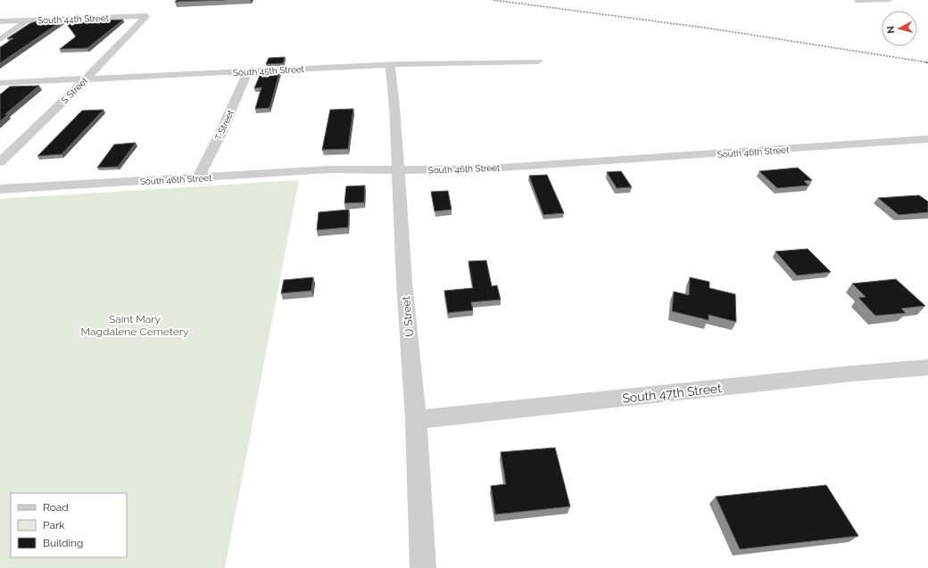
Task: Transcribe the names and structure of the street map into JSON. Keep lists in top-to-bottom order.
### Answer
{
  "streets": {
    "street": [
      "South 44th Street",
      "South 45th Street",
      "S Street",
      "T Street",
      "South 46th Street",
      "U Street",
      "South 47th Street"
    ]
  },
  "crossings": [
    ["South 44th Street", "S Street"],
    ["South 45th Street", "S Street"],
    ["South 45th Street", "T Street"],
    ["South 45th Street", "U Street"],
    ["T Street", "South 46th Street"],
    ["South 46th Street", "U Street"],
    ["U Street", "South 47th Street"]
  ],
  "parks": ["Saint Mary Magdalene Cemetery"],
  "legend": ["Road", "Park", "Building"],
  "north": "left"
}
